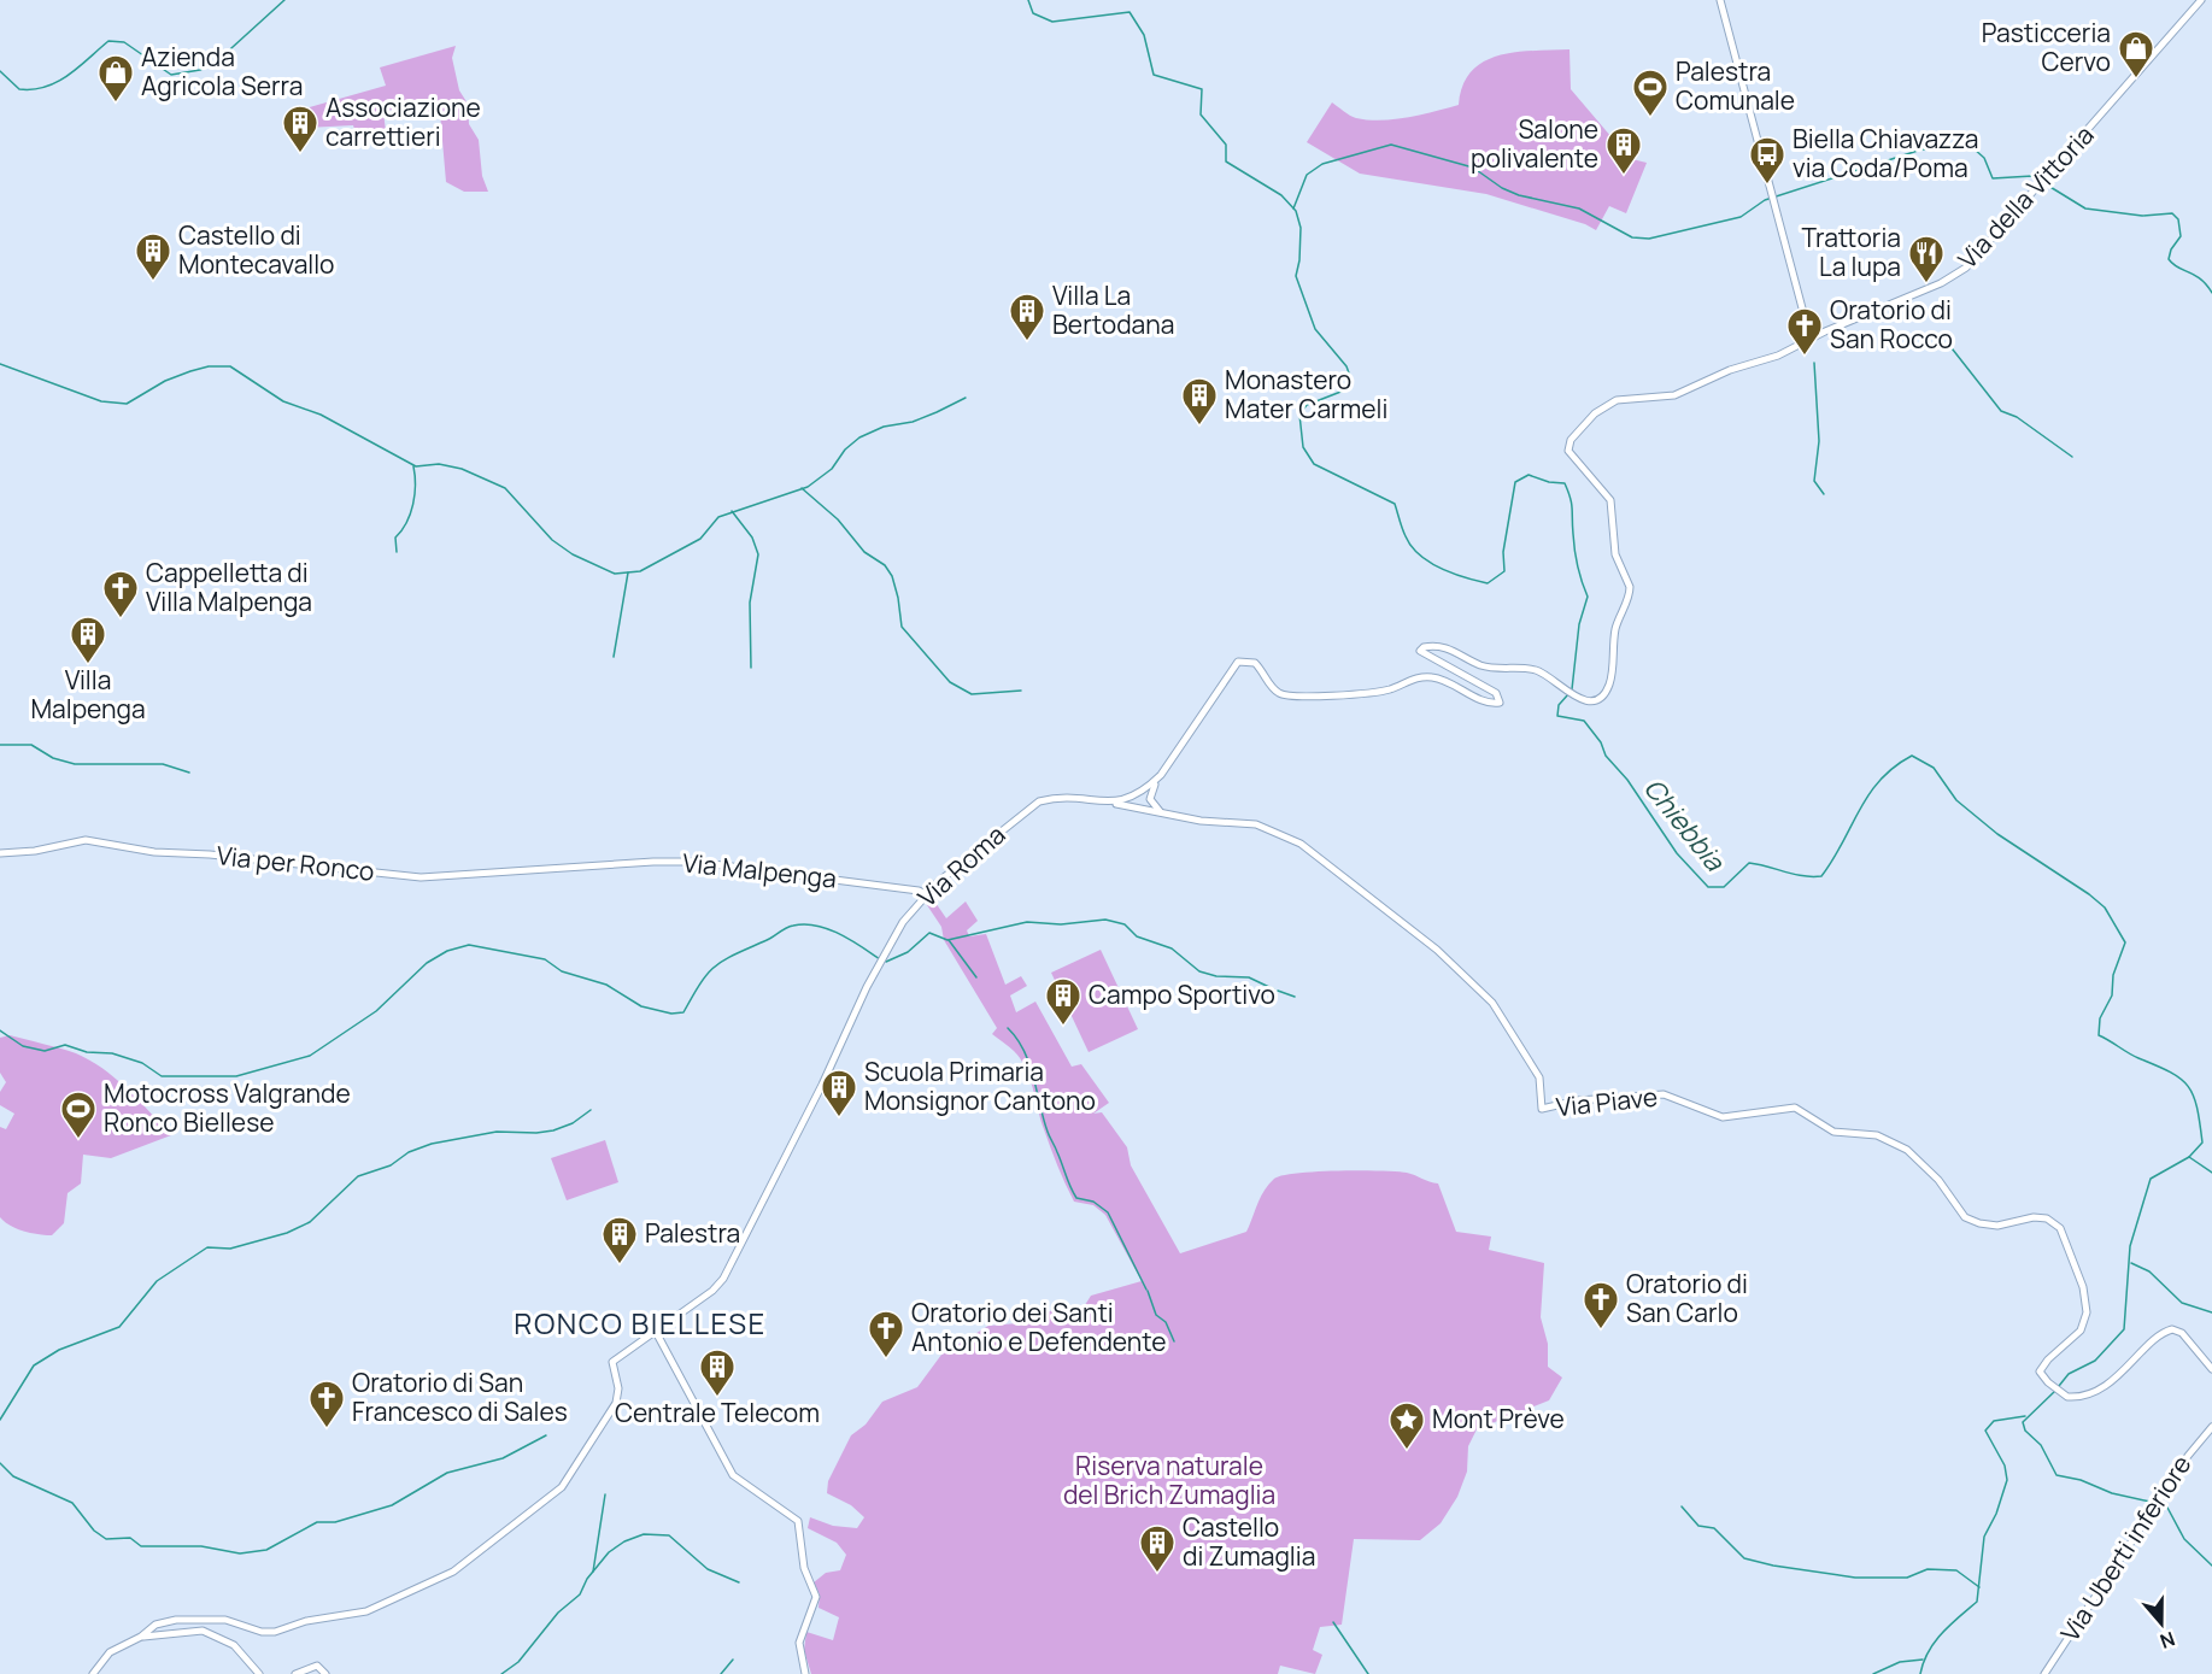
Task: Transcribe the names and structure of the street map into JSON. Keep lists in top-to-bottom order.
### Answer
{
  "streets": {
    "street": [
      "Via della Vittoria",
      "Via per Ronco",
      "Via Roma",
      "Via Malpenga",
      "Via Piave",
      "Via Uberti inferiore"
    ]
  },
  "crossings": [
    ["Via della Vittoria", "Via Roma"],
    ["Via per Ronco", "Via Malpenga"],
    ["Via Roma", "Via Malpenga"],
    ["Via Roma", "Via Piave"]
  ],
  "districts": ["RONCO BIELLESE"],
  "water": ["Chiebbia"],
  "parks": ["Riserva naturale del Brich Zumaglia"],
  "places": {
    "shop": ["Pasticceria Cervo", "Azienda Agricola Serra"],
    "sports": ["Palestra Comunale", "Motocross Valgrande Ronco Biellese"],
    "building": [
      "Associazione carrettieri",
      "Salone polivalente",
      "Castello di Montecavallo",
      "Villa La Bertodana",
      "Monastero Mater Carmeli",
      "Villa Malpenga",
      "Campo Sportivo",
      "Scuola Primaria Monsignor Cantono",
      "Palestra",
      "Centrale Telecom",
      "Castello di Zumaglia"
    ],
    "bus stop": ["Biella Chiavazza via Coda/Poma"],
    "restaurant": ["Trattoria La lupa"],
    "church": [
      "Oratorio di San Rocco",
      "Cappelletta di Villa Malpenga",
      "Oratorio di San Carlo",
      "Oratorio dei Santi Antonio e Defendente",
      "Oratorio di San Francesco di Sales"
    ],
    "place": ["Mont Prève"]
  },
  "north": "bottom"
}
